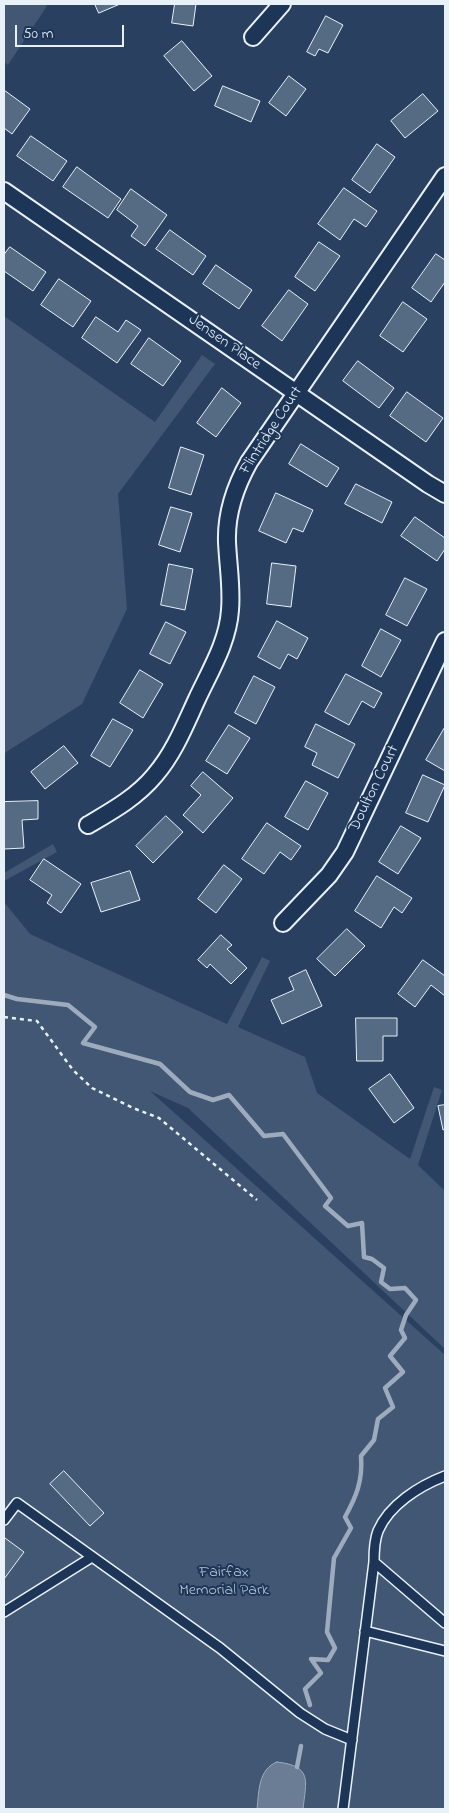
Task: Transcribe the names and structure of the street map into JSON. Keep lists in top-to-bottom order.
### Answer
{
  "streets": {
    "street": ["Jensen Place", "Flintridge Court", "Doulton Court"]
  },
  "crossings": [
    ["Jensen Place", "Flintridge Court"]
  ],
  "parks": ["Fairfax Memorial Park"],
  "scale_bar": "50 m"
}
